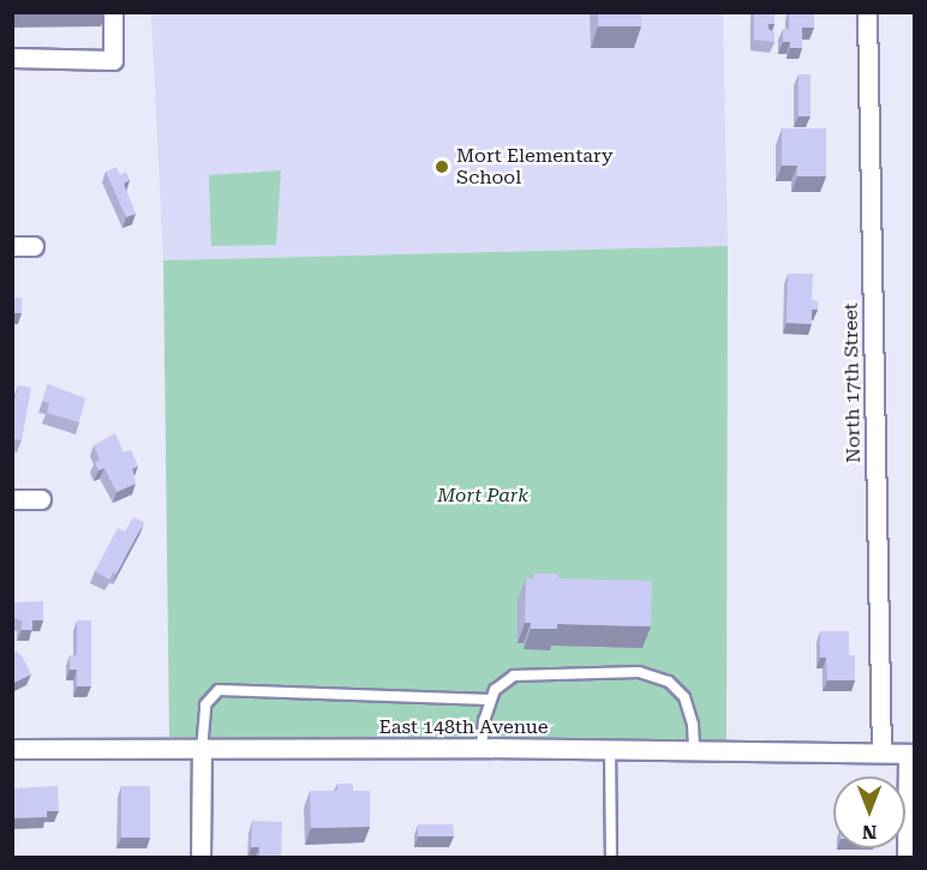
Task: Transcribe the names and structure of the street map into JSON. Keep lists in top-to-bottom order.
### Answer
{
  "streets": {
    "street": ["North 17th Street", "East 148th Avenue"]
  },
  "crossings": [
    ["North 17th Street", "East 148th Avenue"]
  ],
  "parks": ["Mort Park"],
  "places": ["Mort Elementary School"],
  "north": "bottom"
}
